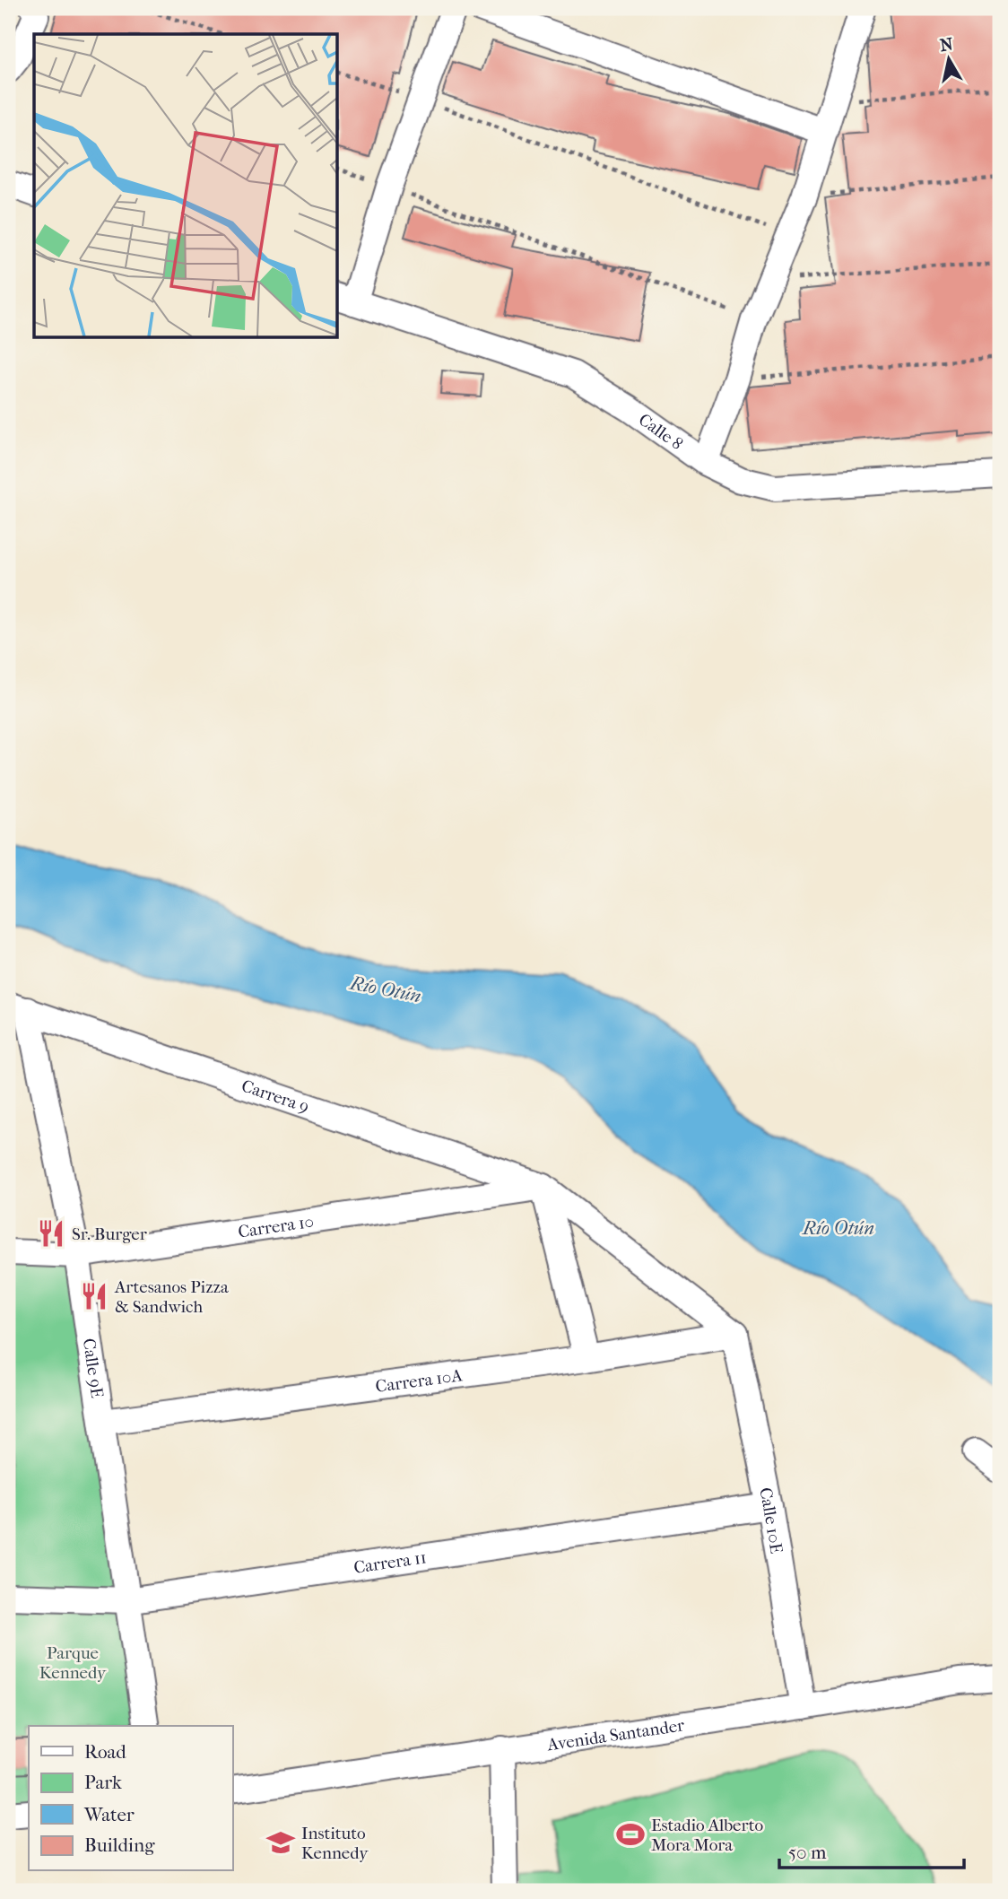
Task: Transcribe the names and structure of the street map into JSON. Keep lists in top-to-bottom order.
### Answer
{
  "streets": {
    "street": [
      "Calle 8",
      "Carrera 9",
      "Carrera 10",
      "Calle 9E",
      "Carrera 10A",
      "Calle 10E",
      "Carrera 11",
      "Avenida Santander"
    ]
  },
  "crossings": [
    ["Carrera 9", "Carrera 10"],
    ["Carrera 9", "Calle 9E"],
    ["Carrera 9", "Carrera 10A"],
    ["Carrera 9", "Calle 10E"],
    ["Carrera 10", "Calle 9E"],
    ["Calle 9E", "Carrera 10A"],
    ["Calle 9E", "Carrera 11"],
    ["Carrera 10A", "Calle 10E"],
    ["Calle 10E", "Carrera 11"],
    ["Calle 10E", "Avenida Santander"]
  ],
  "water": ["Río Otún"],
  "parks": ["Parque Kennedy"],
  "places": {
    "restaurant": ["Sr. Burger", "Artesanos Pizza & Sandwich"],
    "sports": ["Estadio Alberto Mora Mora"],
    "school or university": ["Instituto Kennedy"]
  },
  "legend": [
    "Road",
    "Park",
    "Water",
    "Building"
  ],
  "scale_bar": "50 m",
  "north": "top"
}
